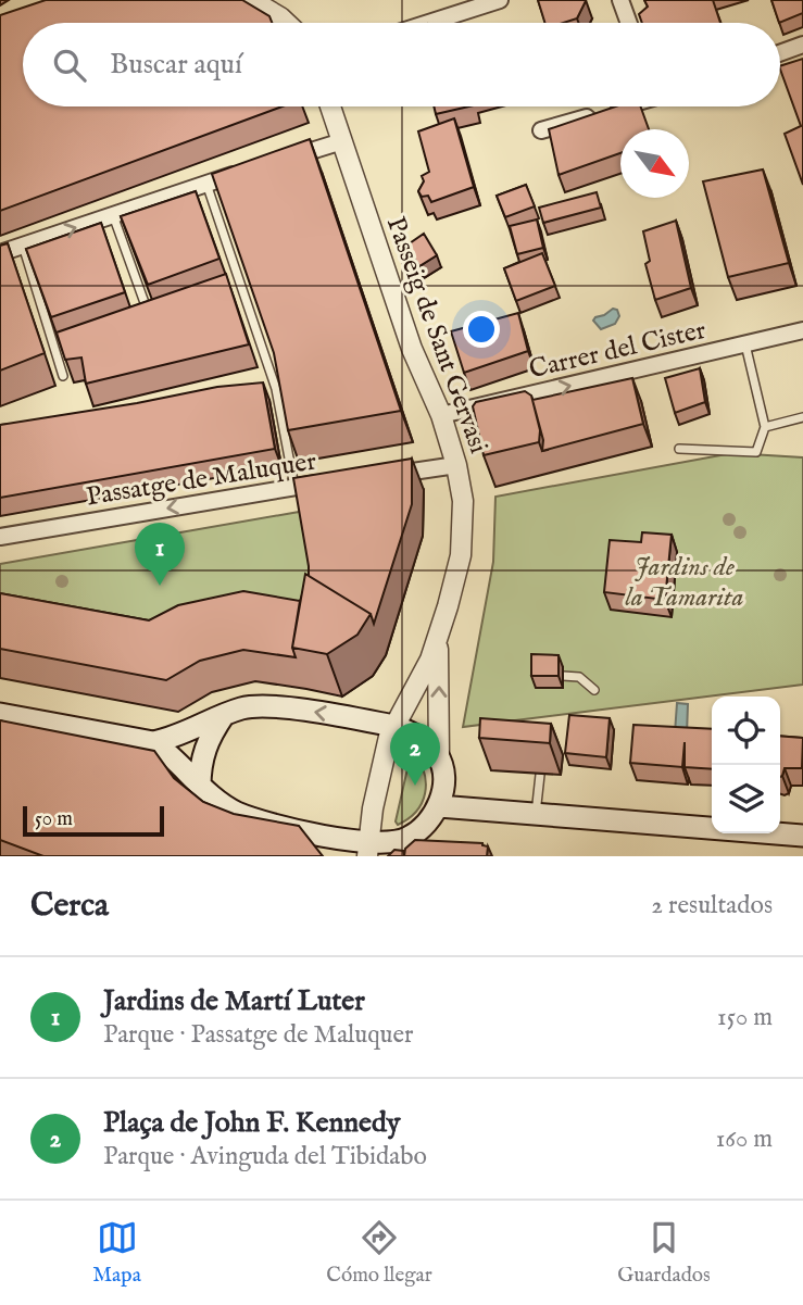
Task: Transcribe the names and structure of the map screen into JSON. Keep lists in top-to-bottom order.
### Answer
{
  "streets": {
    "street": ["Passeig de Sant Gervasi", "Carrer del Cister", "Passatge de Maluquer"]
  },
  "crossings": [
    ["Passeig de Sant Gervasi", "Carrer del Cister"]
  ],
  "one_way": ["Carrer del Cister", "Passatge de Maluquer"],
  "parks": ["Jardins de la Tamarita"],
  "scale_bar": "50 m",
  "north": "bottom right",
  "page": {
    "search": "Buscar aquí",
    "pins": ["1", "2"],
    "scale": "50 m",
    "heading": ["Cerca", "2 resultados"],
    "list": [
      {
        "mark": "1",
        "name": "Jardins de Martí Luter",
        "note": "Parque · Passatge de Maluquer",
        "value": "150 m"
      },
      {
        "mark": "2",
        "name": "Plaça de John F. Kennedy",
        "note": "Parque · Avinguda del Tibidabo",
        "value": "160 m"
      }
    ],
    "nav": ["Mapa", "Cómo llegar", "Guardados"]
  }
}
